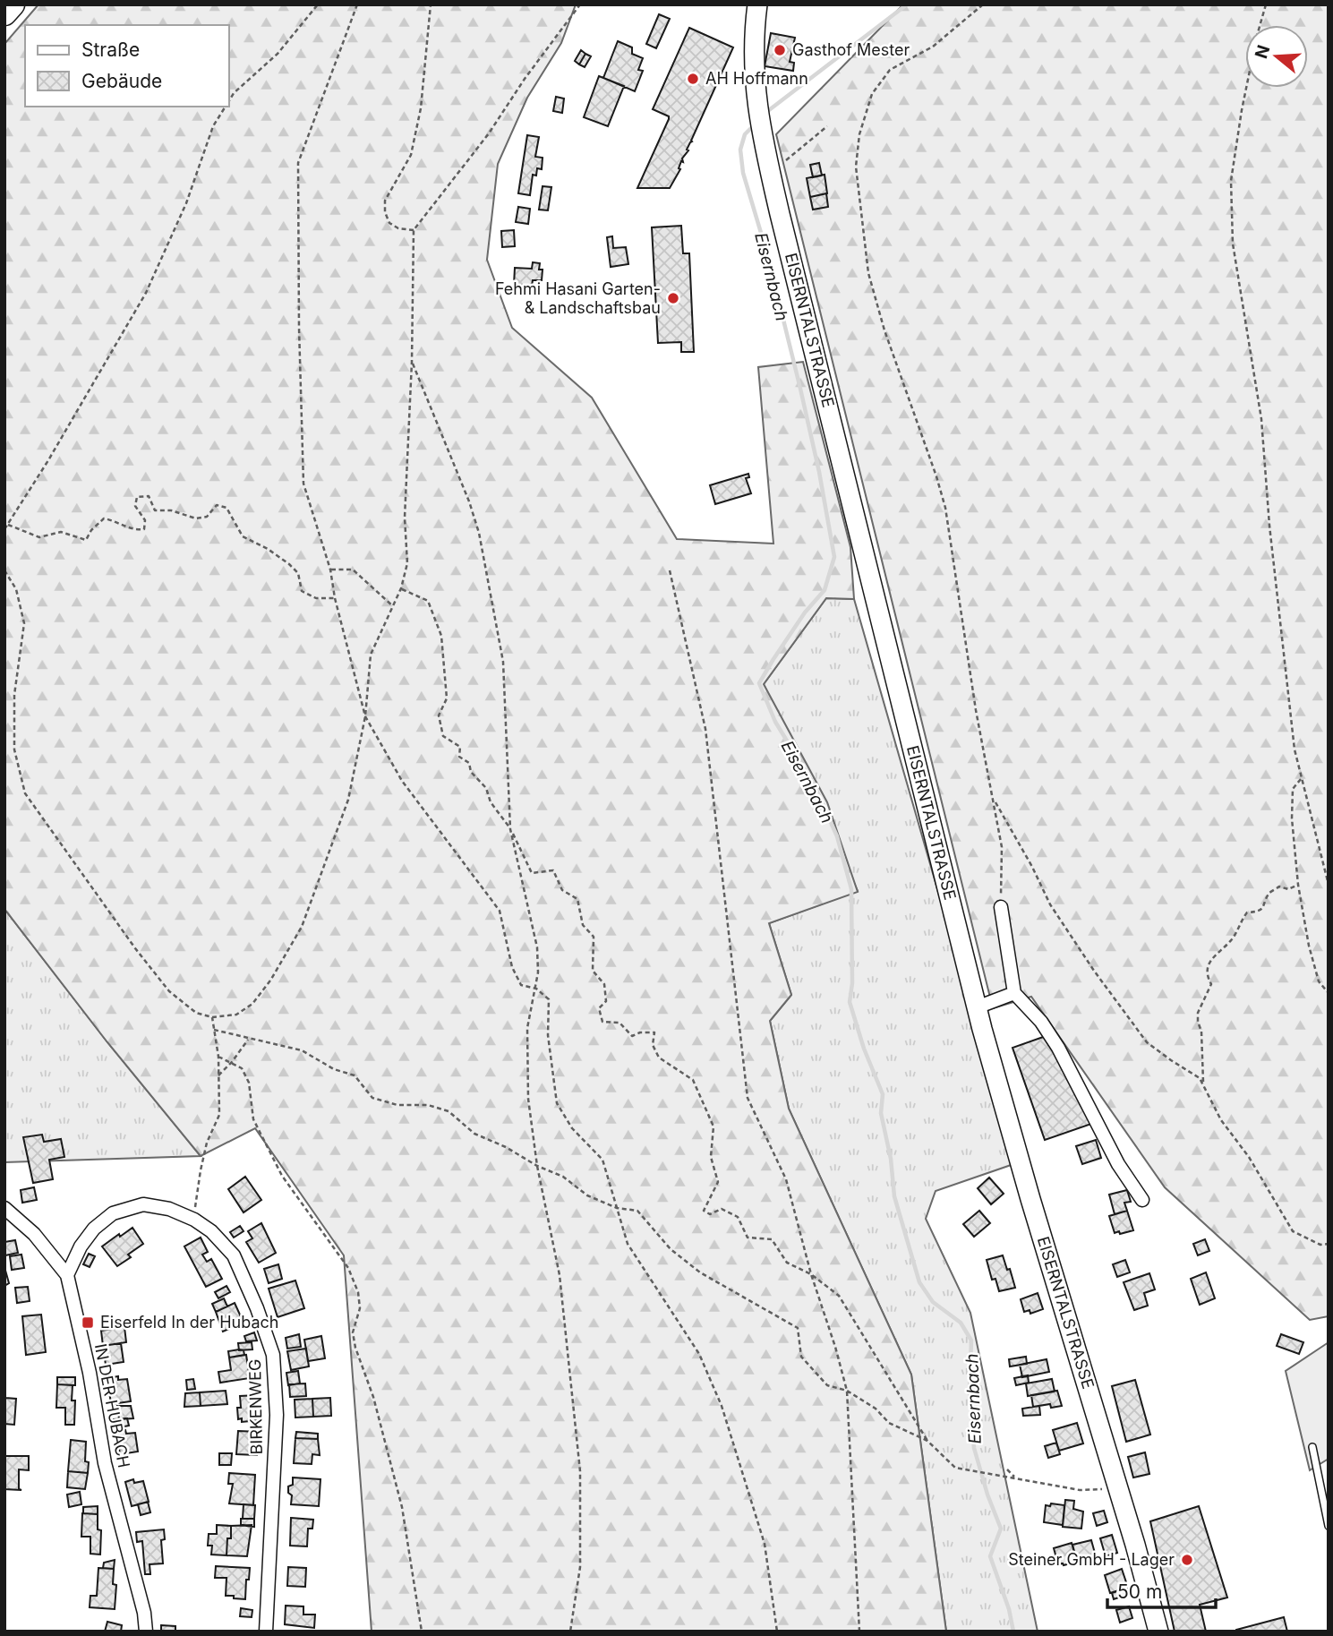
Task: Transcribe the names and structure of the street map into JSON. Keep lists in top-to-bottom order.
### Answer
{
  "streets": {
    "main road": ["EISERNTALSTRASSE"],
    "street": ["IN DER HUBACH", "BIRKENWEG"]
  },
  "crossings": [
    ["IN DER HUBACH", "BIRKENWEG"]
  ],
  "water": ["Eisernbach"],
  "places": {
    "other": [
      "Gasthof Mester",
      "AH Hoffmann",
      "Fehmi Hasani Garten- & Landschaftsbau",
      "Steiner GmbH - Lager"
    ],
    "transit": ["Eiserfeld In der Hubach"]
  },
  "legend": ["Straße", "Gebäude"],
  "scale_bar": "50 m",
  "north": "left"
}
